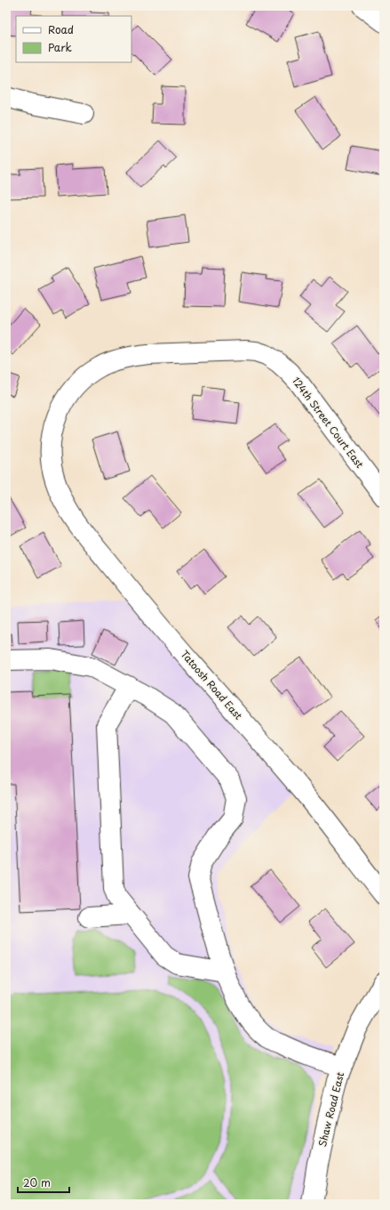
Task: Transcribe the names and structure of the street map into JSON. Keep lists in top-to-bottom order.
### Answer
{
  "streets": {
    "street": ["124th Street Court East", "Tatoosh Road East", "Shaw Road East"]
  },
  "crossings": [
    ["124th Street Court East", "Tatoosh Road East"]
  ],
  "legend": ["Road", "Park"],
  "scale_bar": "20 m"
}
